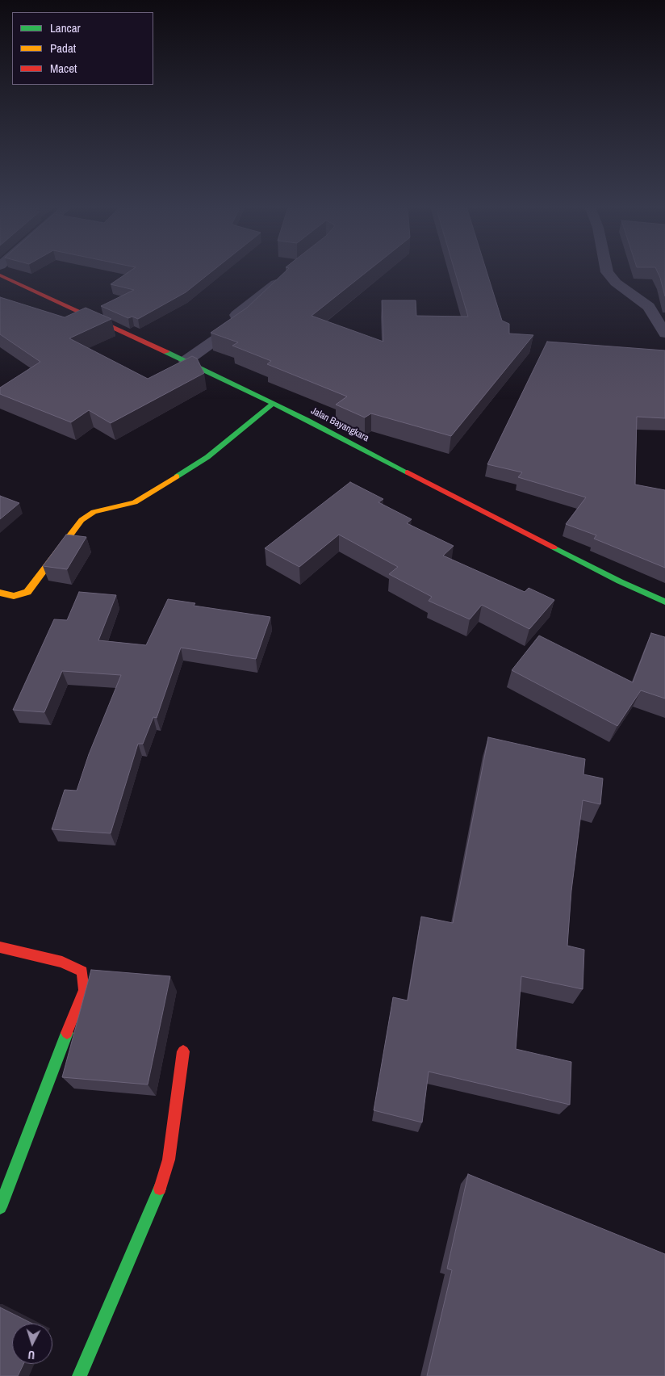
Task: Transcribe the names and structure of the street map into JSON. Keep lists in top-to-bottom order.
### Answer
{
  "streets": {
    "main road": ["Jalan Bayangkara"]
  },
  "legend": ["Lancar", "Padat", "Macet"],
  "north": "bottom"
}
